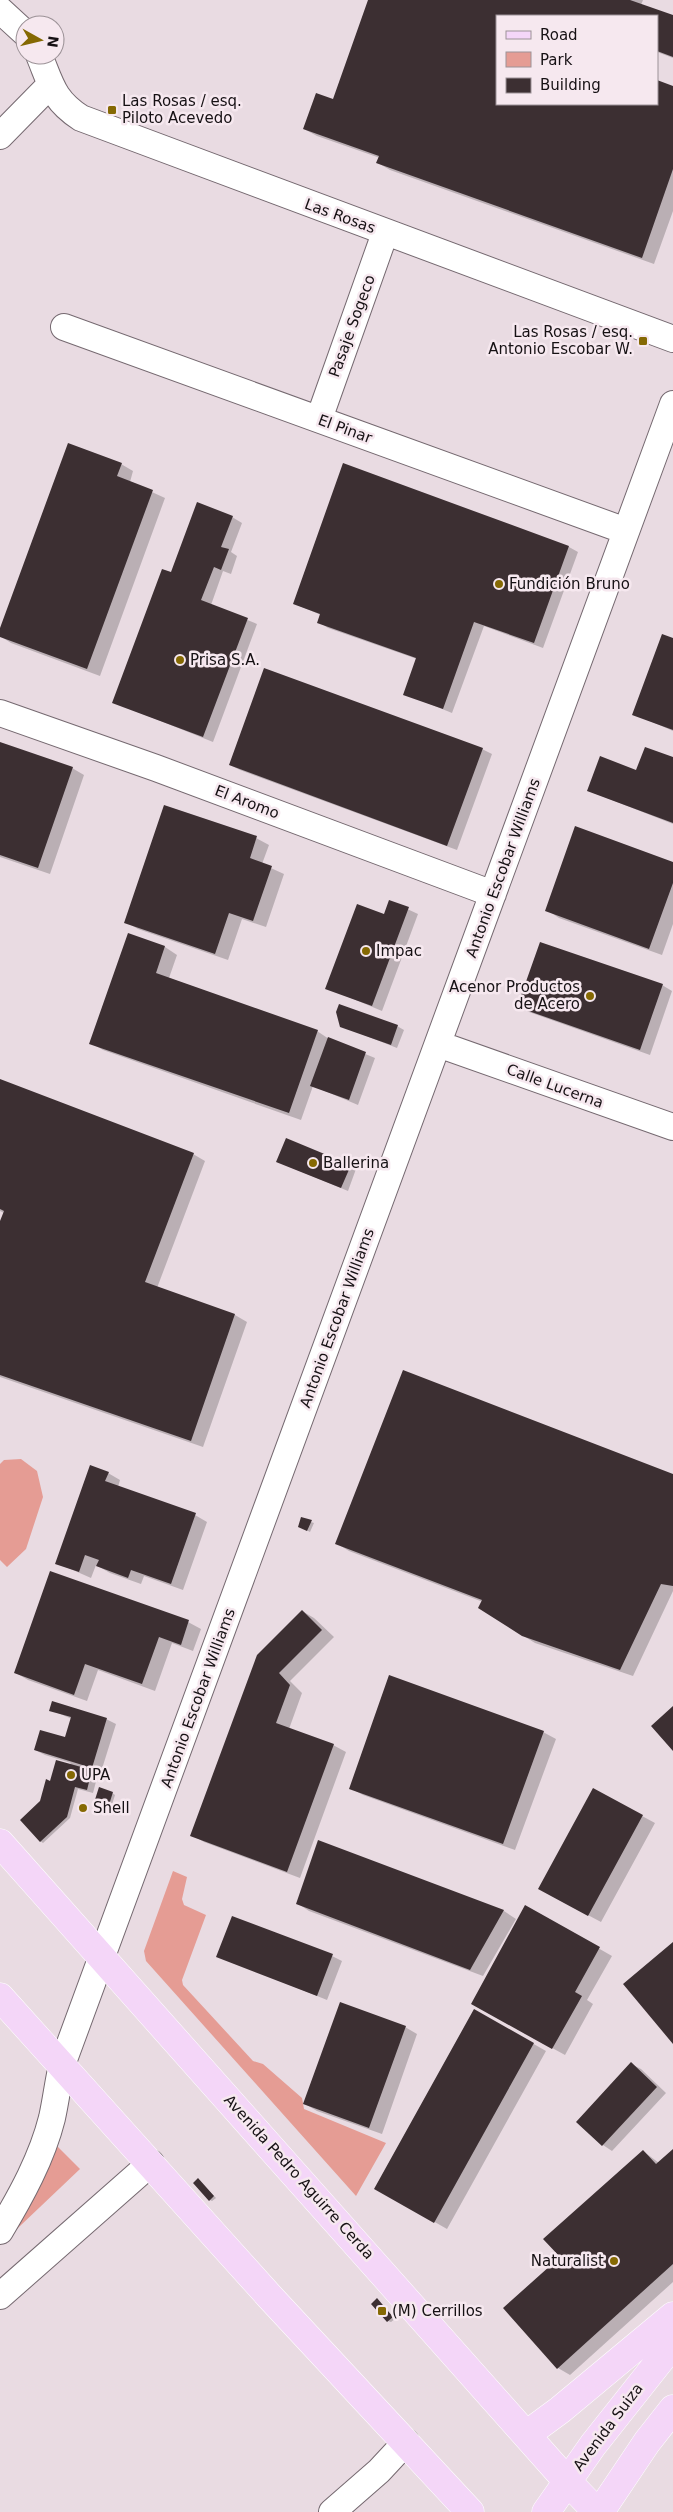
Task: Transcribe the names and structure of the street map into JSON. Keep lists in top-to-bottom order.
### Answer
{
  "streets": {
    "main road": ["Avenida Pedro Aguirre Cerda", "Avenida Suiza"],
    "street": [
      "Las Rosas",
      "Pasaje Sogeco",
      "El Pinar",
      "El Aromo",
      "Antonio Escobar Williams",
      "Calle Lucerna"
    ]
  },
  "crossings": [
    ["Las Rosas", "Pasaje Sogeco"],
    ["Pasaje Sogeco", "El Pinar"],
    ["El Pinar", "Antonio Escobar Williams"],
    ["El Aromo", "Antonio Escobar Williams"],
    ["Antonio Escobar Williams", "Calle Lucerna"],
    ["Antonio Escobar Williams", "Avenida Pedro Aguirre Cerda"],
    ["Avenida Pedro Aguirre Cerda", "Avenida Suiza"]
  ],
  "places": {
    "transit": ["Las Rosas / esq. Piloto Acevedo", "Las Rosas / esq. Antonio Escobar W.", "(M) Cerrillos"],
    "other": [
      "Fundición Bruno",
      "Prisa S.A.",
      "Impac",
      "Acenor Productos de Acero",
      "Ballerina",
      "UPA",
      "Shell",
      "Naturalist"
    ]
  },
  "legend": ["Road", "Park", "Building"],
  "north": "right"
}
